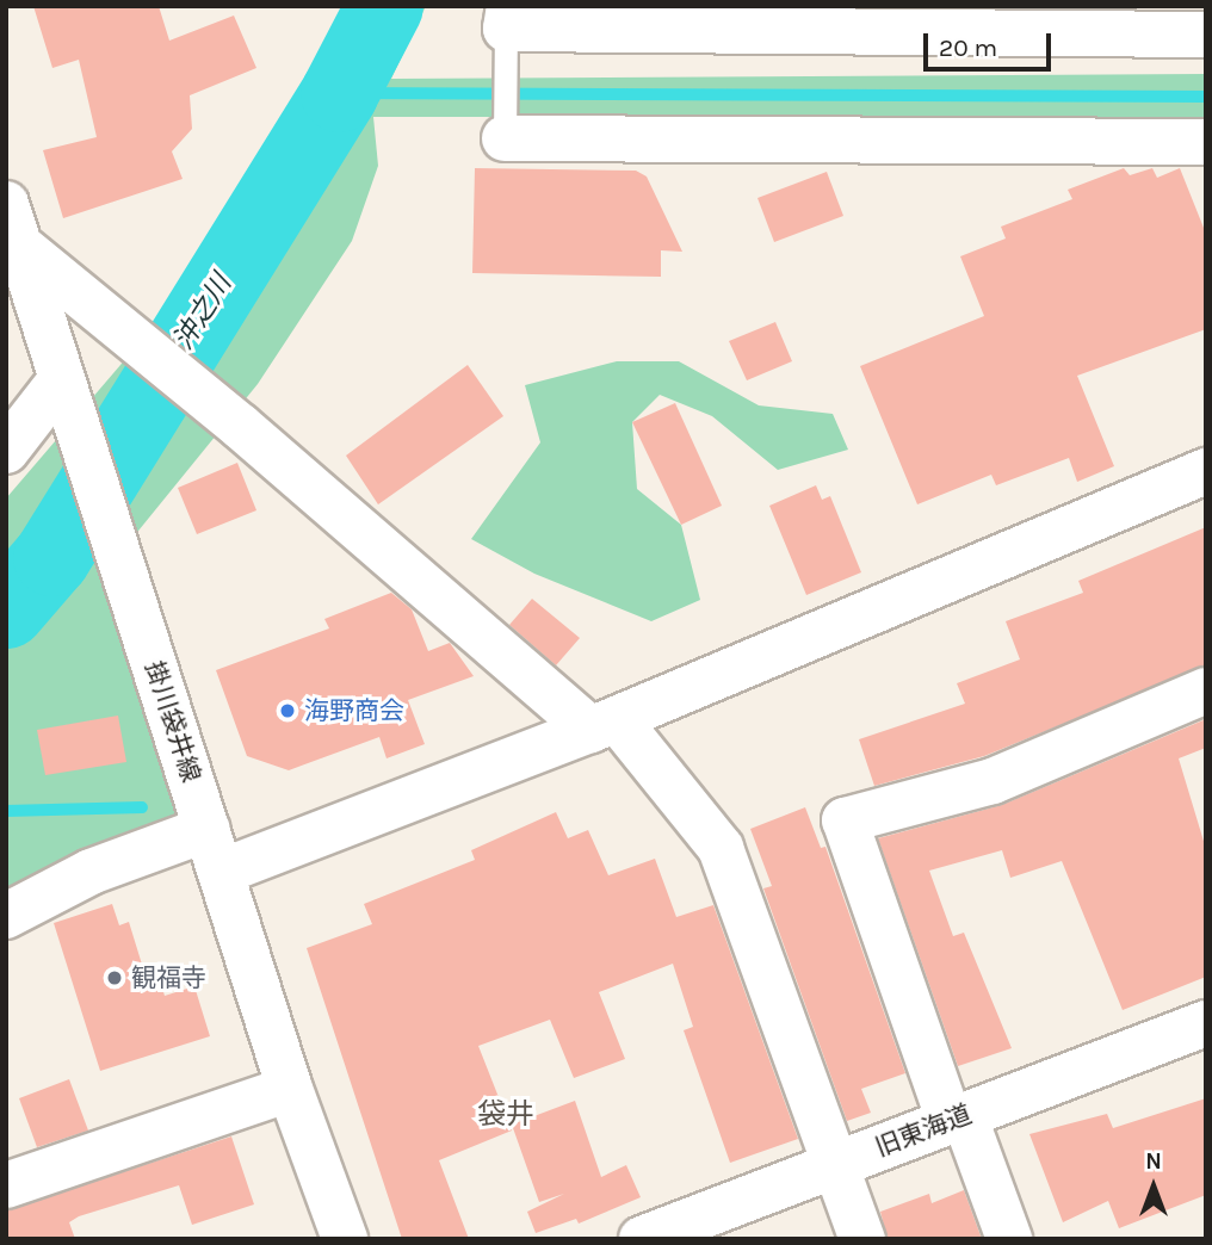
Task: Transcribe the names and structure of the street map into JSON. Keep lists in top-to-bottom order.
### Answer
{
  "streets": {
    "street": ["掛川袋井線", "旧東海道"]
  },
  "districts": ["袋井"],
  "water": ["沖之川"],
  "places": ["海野商会", "観福寺"],
  "scale_bar": "20 m",
  "north": "top"
}
